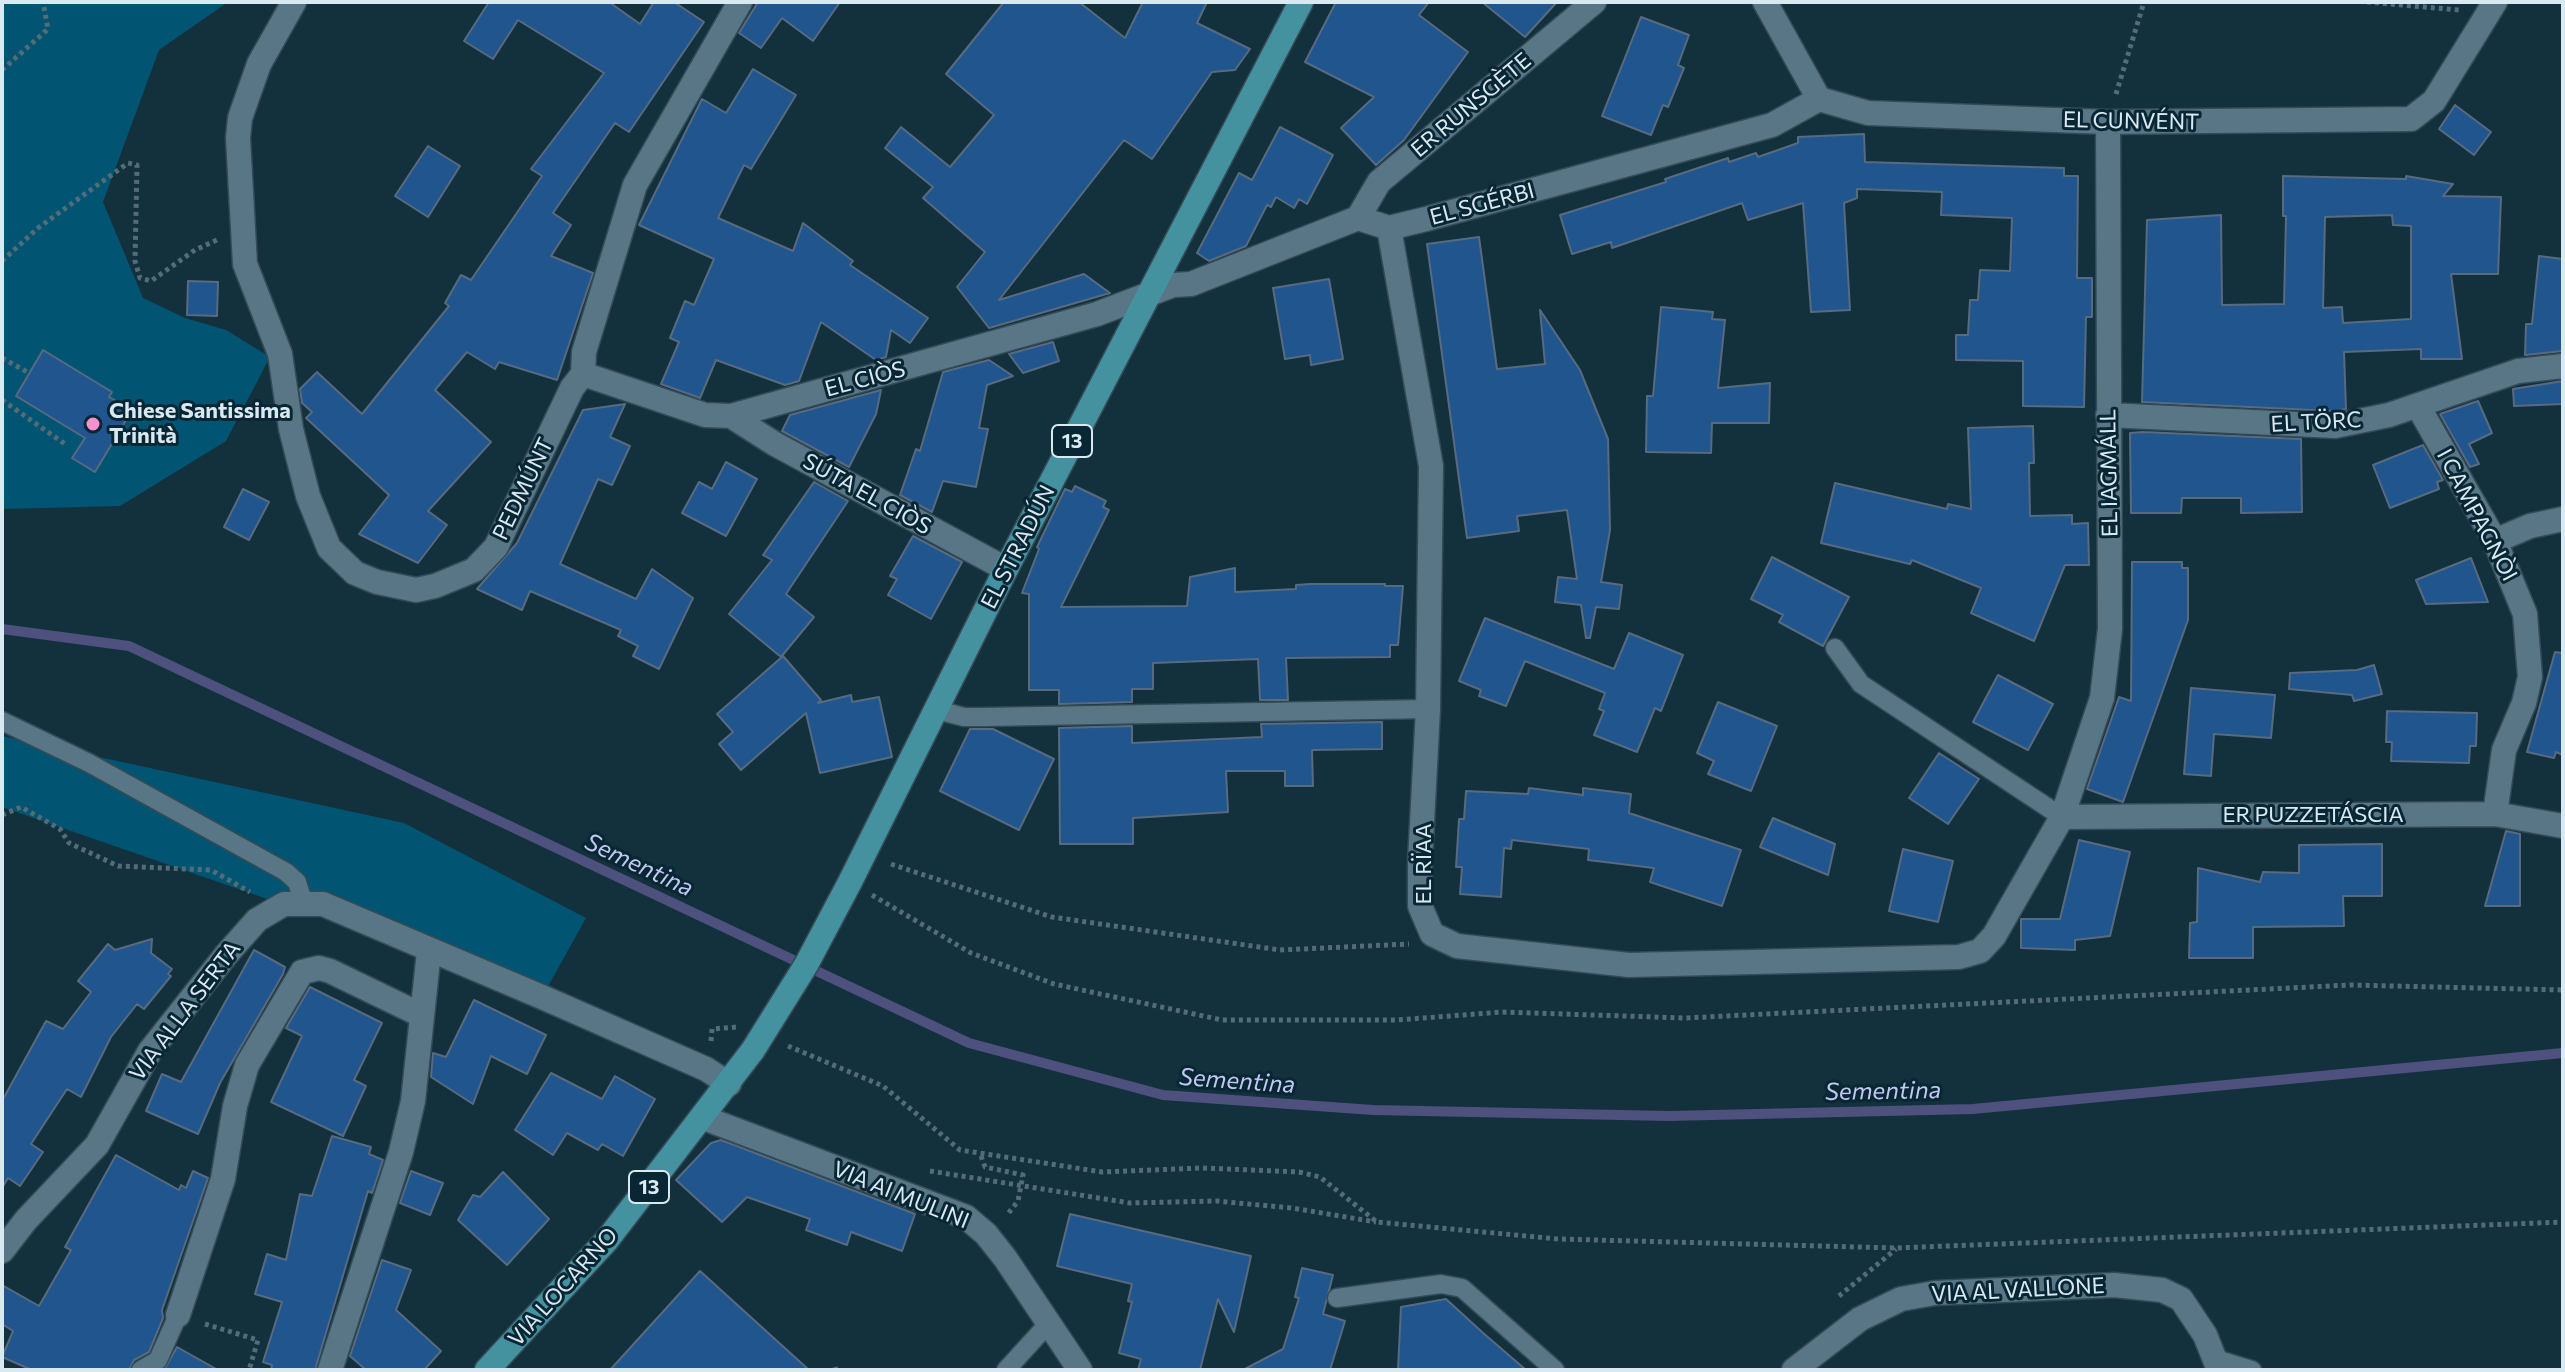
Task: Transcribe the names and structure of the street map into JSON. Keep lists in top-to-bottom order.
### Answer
{
  "streets": {
    "main road": ["13", "EL STRADÚN", "VIA LOCARNO"],
    "street": [
      "ER RUNSGÈTE",
      "EL CUNVÉNT",
      "EL SGÉRBI",
      "EL CIÒS",
      "EL TÖRC",
      "EL IAGMÁLL",
      "PEDMÚNT",
      "SÚTA EL CIÒS",
      "I CAMPAGNÒI",
      "ER PUZZETÁSCIA",
      "EL RÏAA",
      "VIA ALLA SERTA",
      "VIA AI MULINI",
      "VIA AL VALLONE"
    ]
  },
  "crossings": [
    ["EL CUNVÉNT", "EL SGÉRBI"],
    ["EL CUNVÉNT", "EL IAGMÁLL"],
    ["EL SGÉRBI", "EL RÏAA"],
    ["EL CIÒS", "PEDMÚNT"],
    ["EL CIÒS", "SÚTA EL CIÒS"],
    ["EL CIÒS", "EL STRADÚN"],
    ["EL TÖRC", "EL IAGMÁLL"],
    ["EL TÖRC", "I CAMPAGNÒI"],
    ["EL IAGMÁLL", "ER PUZZETÁSCIA"],
    ["EL IAGMÁLL", "EL RÏAA"],
    ["SÚTA EL CIÒS", "EL STRADÚN"],
    ["I CAMPAGNÒI", "ER PUZZETÁSCIA"],
    ["EL STRADÚN", "VIA LOCARNO"],
    ["ER PUZZETÁSCIA", "EL RÏAA"],
    ["VIA AI MULINI", "VIA LOCARNO"]
  ],
  "water": ["Sementina"],
  "places": ["Chiese Santissima Trinità"]
}
